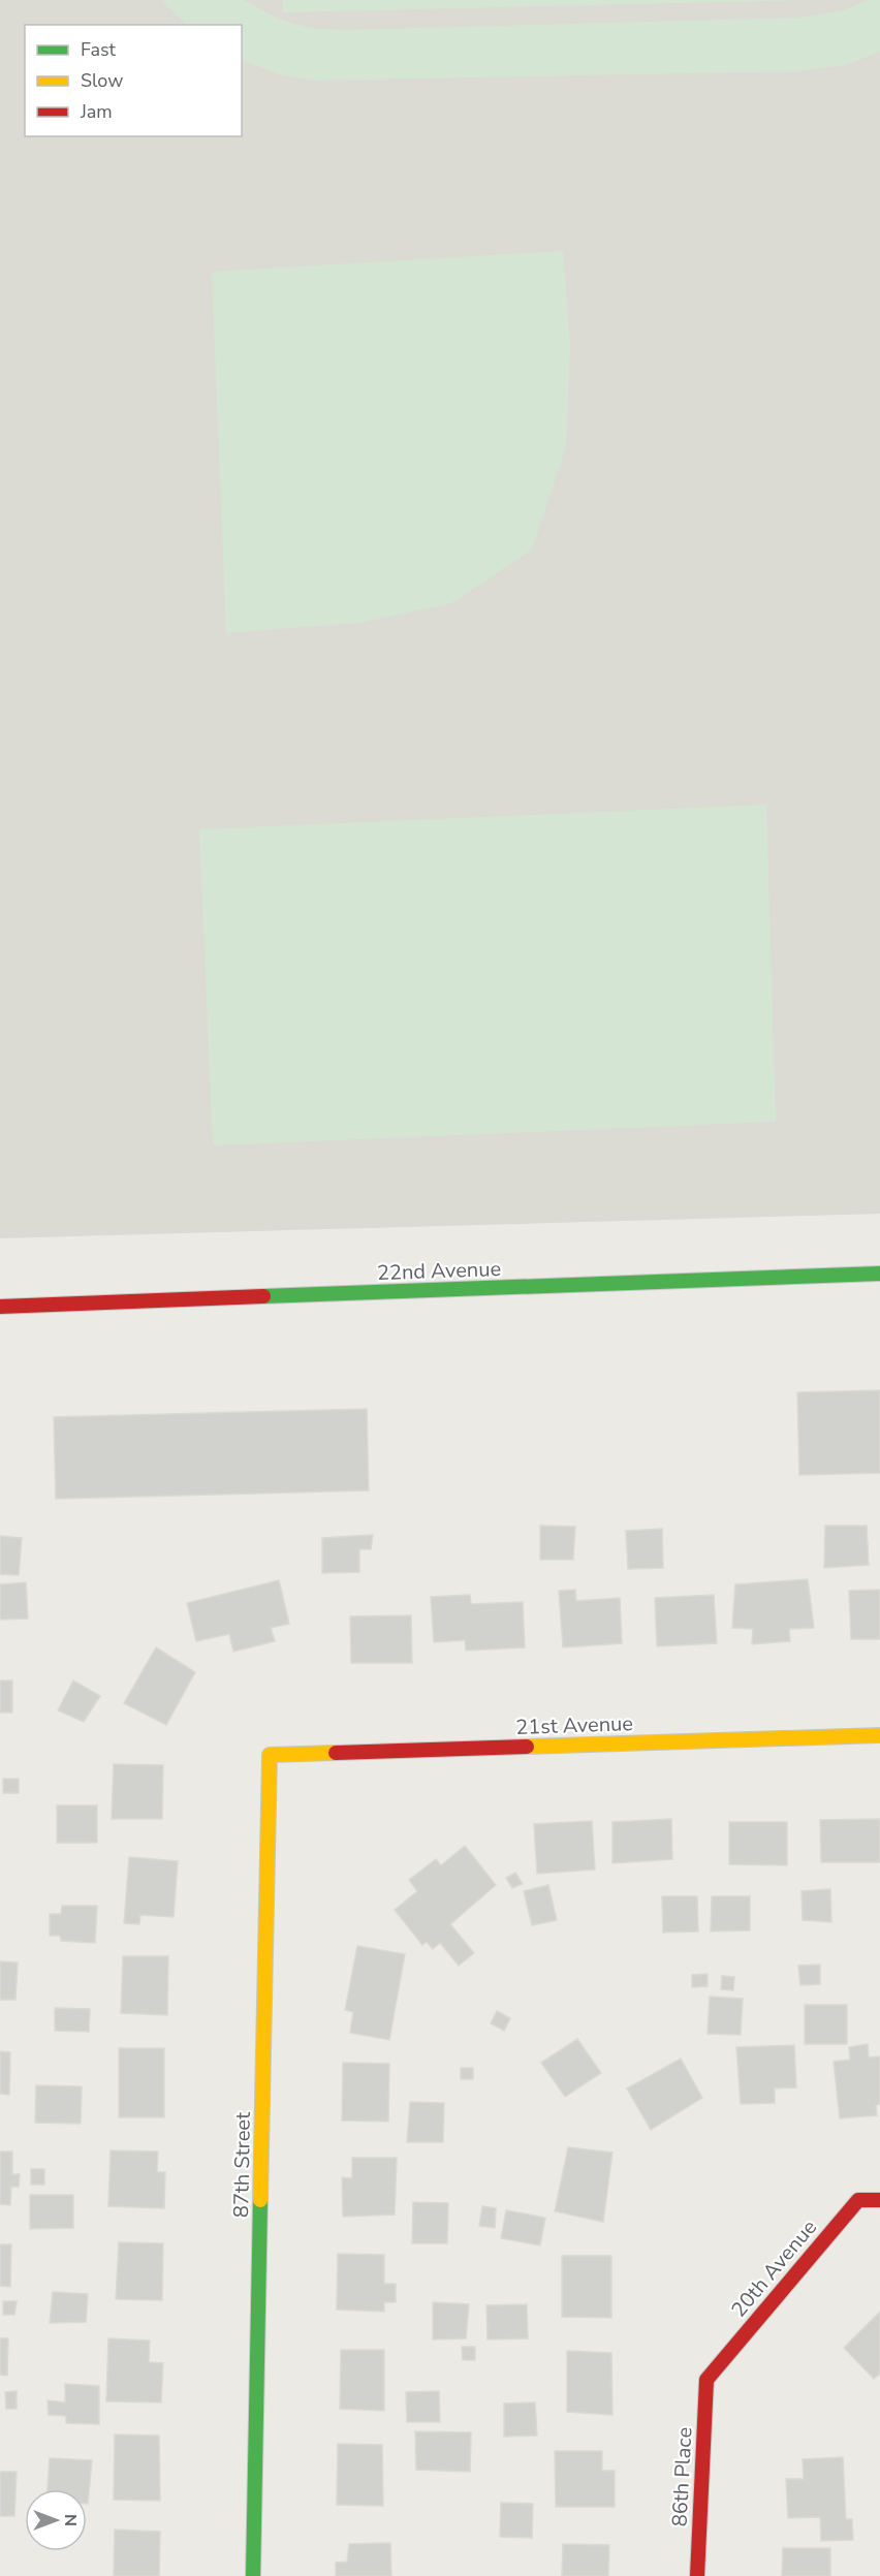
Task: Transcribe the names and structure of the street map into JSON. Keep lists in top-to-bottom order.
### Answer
{
  "streets": {
    "street": [
      "22nd Avenue",
      "21st Avenue",
      "87th Street",
      "20th Avenue",
      "86th Place"
    ]
  },
  "crossings": [
    ["21st Avenue", "87th Street"],
    ["20th Avenue", "86th Place"]
  ],
  "legend": ["Fast", "Slow", "Jam"],
  "north": "right"
}
